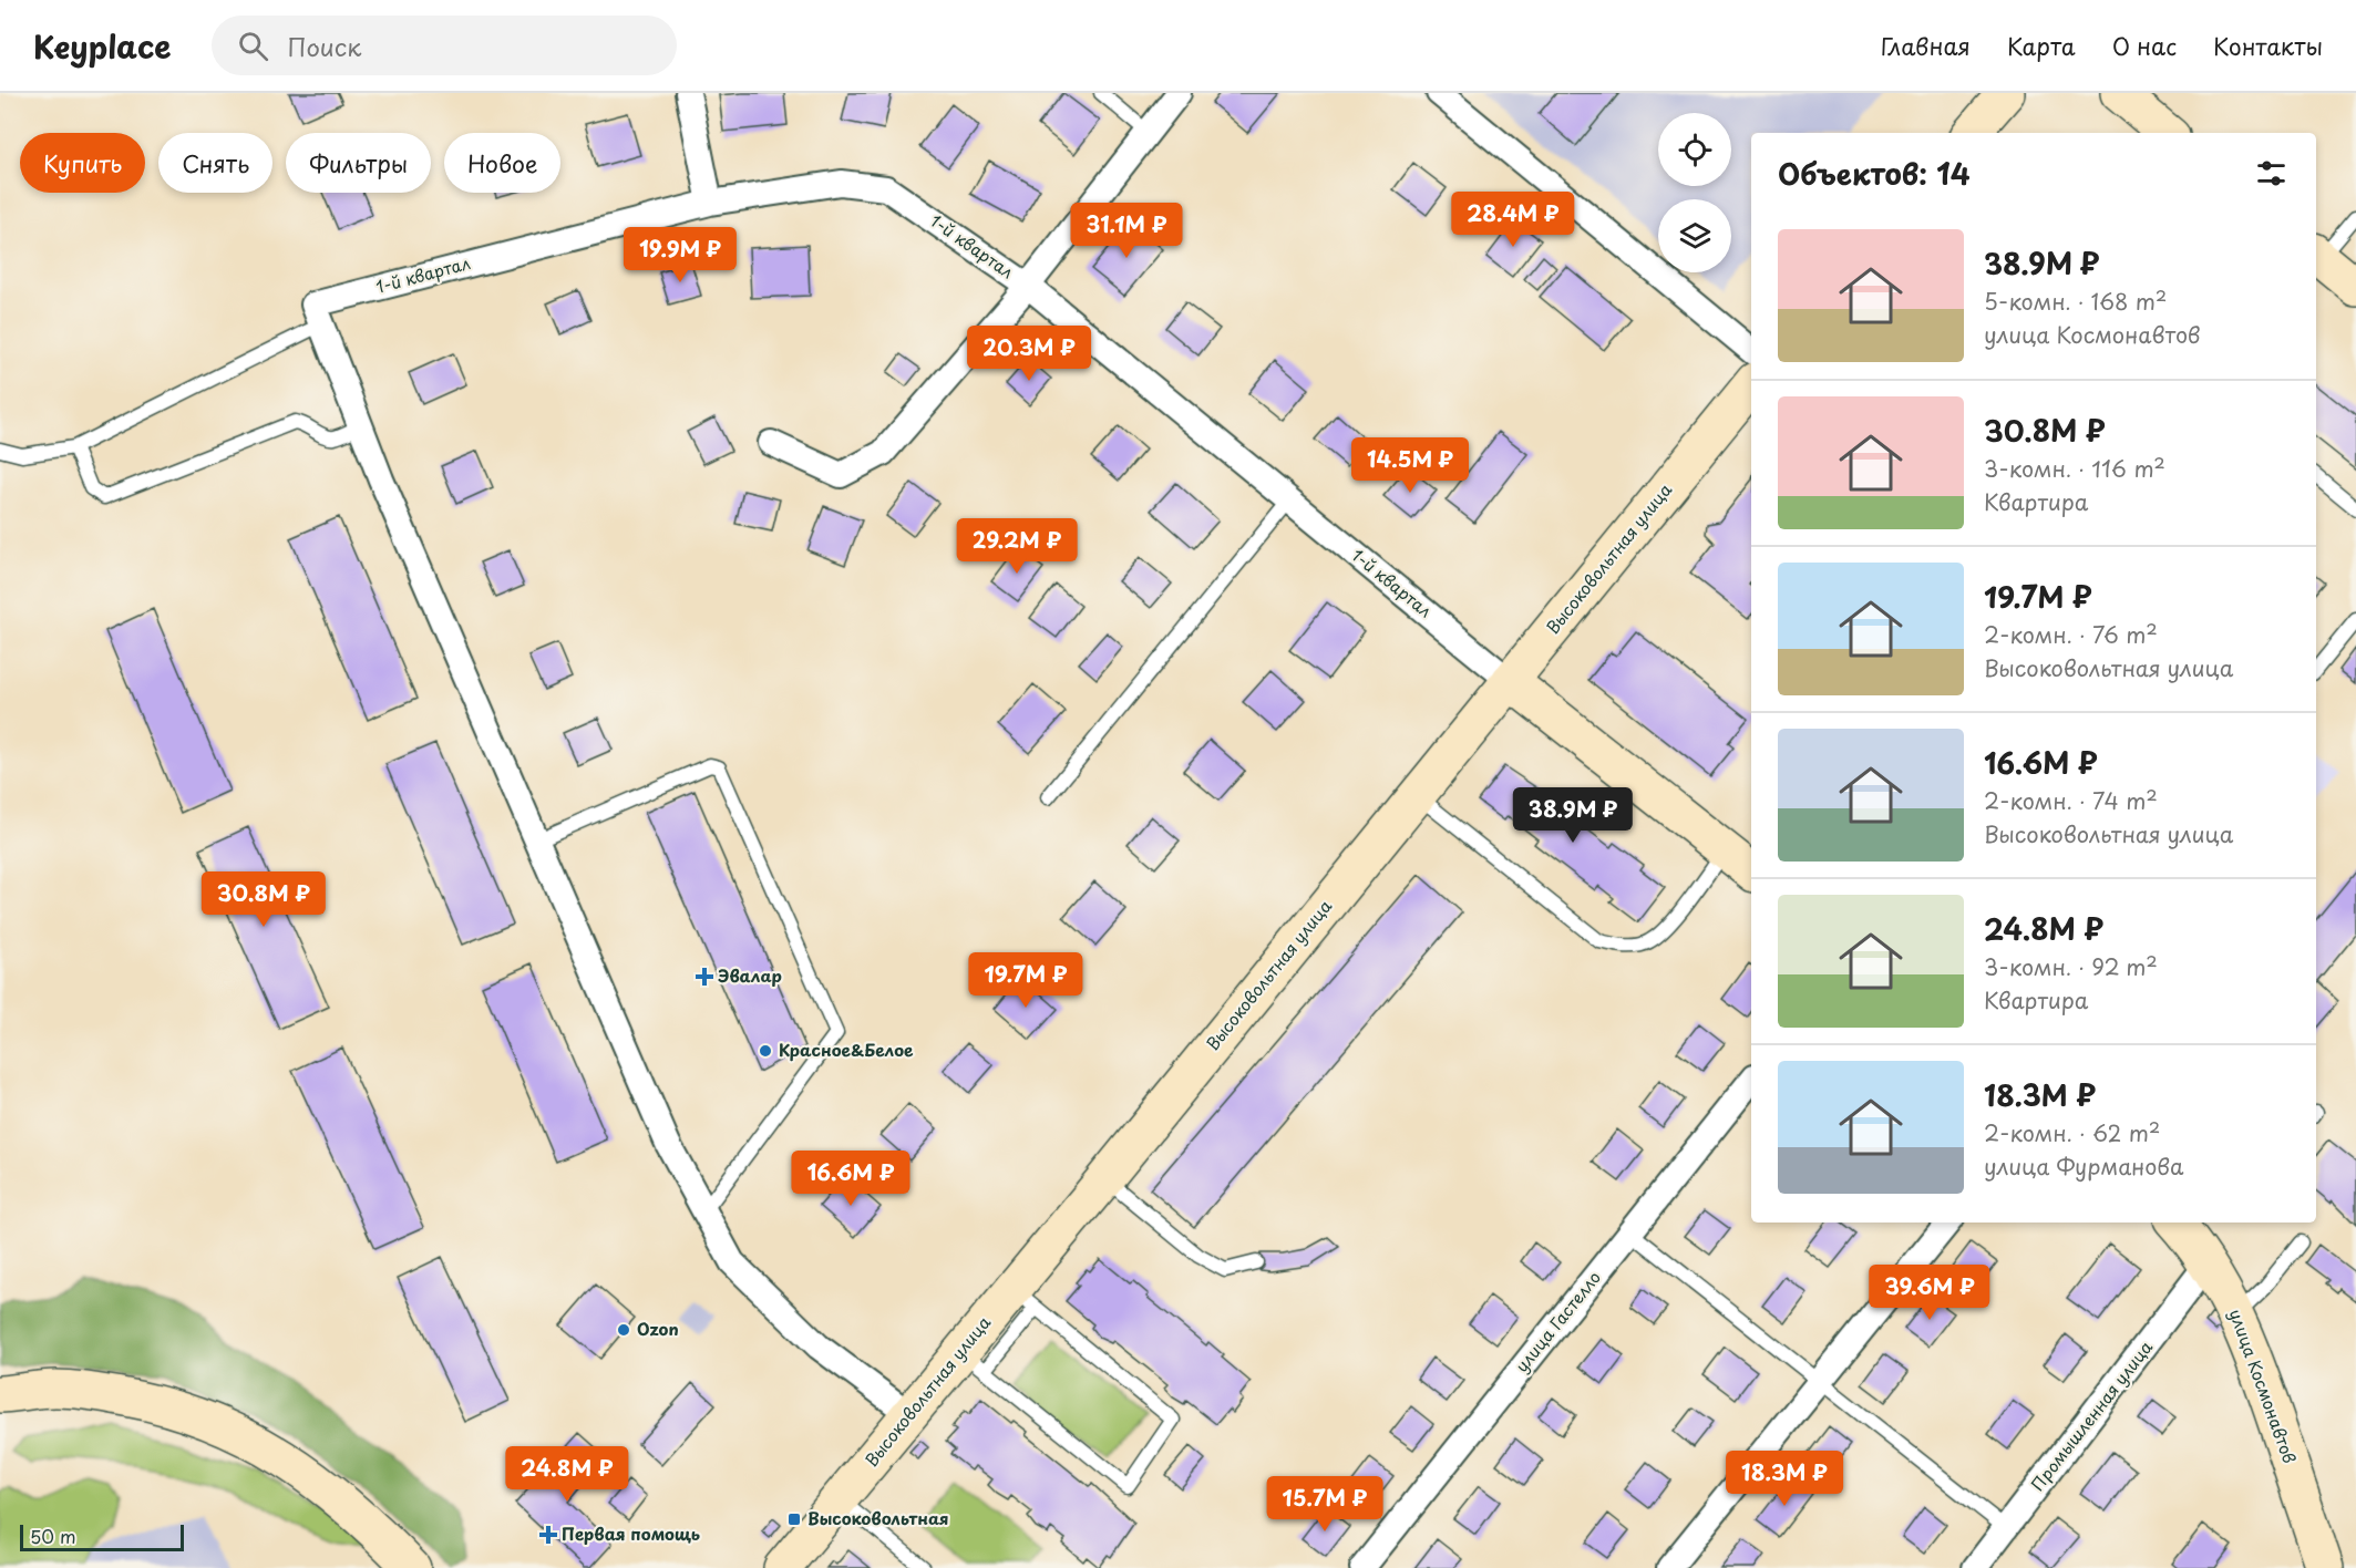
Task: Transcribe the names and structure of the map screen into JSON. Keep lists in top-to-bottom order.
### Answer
{
  "streets": {
    "street": [
      "1-й квартал",
      "Высоковольтная улица",
      "улица Гастелло",
      "улица Космонавтов",
      "Промышленная улица"
    ]
  },
  "crossings": [
    ["1-й квартал", "Высоковольтная улица"],
    ["улица Космонавтов", "Промышленная улица"]
  ],
  "places": {
    "health": ["Эвалар", "Первая помощь"],
    "other": ["Красное&Белое", "Ozon"],
    "transit": ["Высоковольтная"]
  },
  "scale_bar": "50 m",
  "page": {
    "header": "Keyplace",
    "search": "Поиск",
    "nav": [
      "Главная",
      "Карта",
      "О нас",
      "Контакты"
    ],
    "chip": [
      "Купить",
      "Снять",
      "Фильтры",
      "Новое"
    ],
    "heading": "Объектов: 14",
    "price": [
      "28.4M ₽",
      "31.1M ₽",
      "19.9M ₽",
      "20.3M ₽",
      "14.5M ₽",
      "29.2M ₽",
      "38.9M ₽",
      "30.8M ₽",
      "19.7M ₽",
      "16.6M ₽",
      "39.6M ₽",
      "24.8M ₽",
      "18.3M ₽",
      "15.7M ₽"
    ],
    "list": [
      {
        "name": "38.9M ₽",
        "note": "5-комн. · 168 m² · улица Космонавтов"
      },
      {
        "name": "30.8M ₽",
        "note": "3-комн. · 116 m² · Квартира"
      },
      {
        "name": "19.7M ₽",
        "note": "2-комн. · 76 m² · Высоковольтная улица"
      },
      {
        "name": "16.6M ₽",
        "note": "2-комн. · 74 m² · Высоковольтная улица"
      },
      {
        "name": "24.8M ₽",
        "note": "3-комн. · 92 m² · Квартира"
      },
      {
        "name": "18.3M ₽",
        "note": "2-комн. · 62 m² · улица Фурманова"
      }
    ],
    "scale": "50 m"
  }
}
